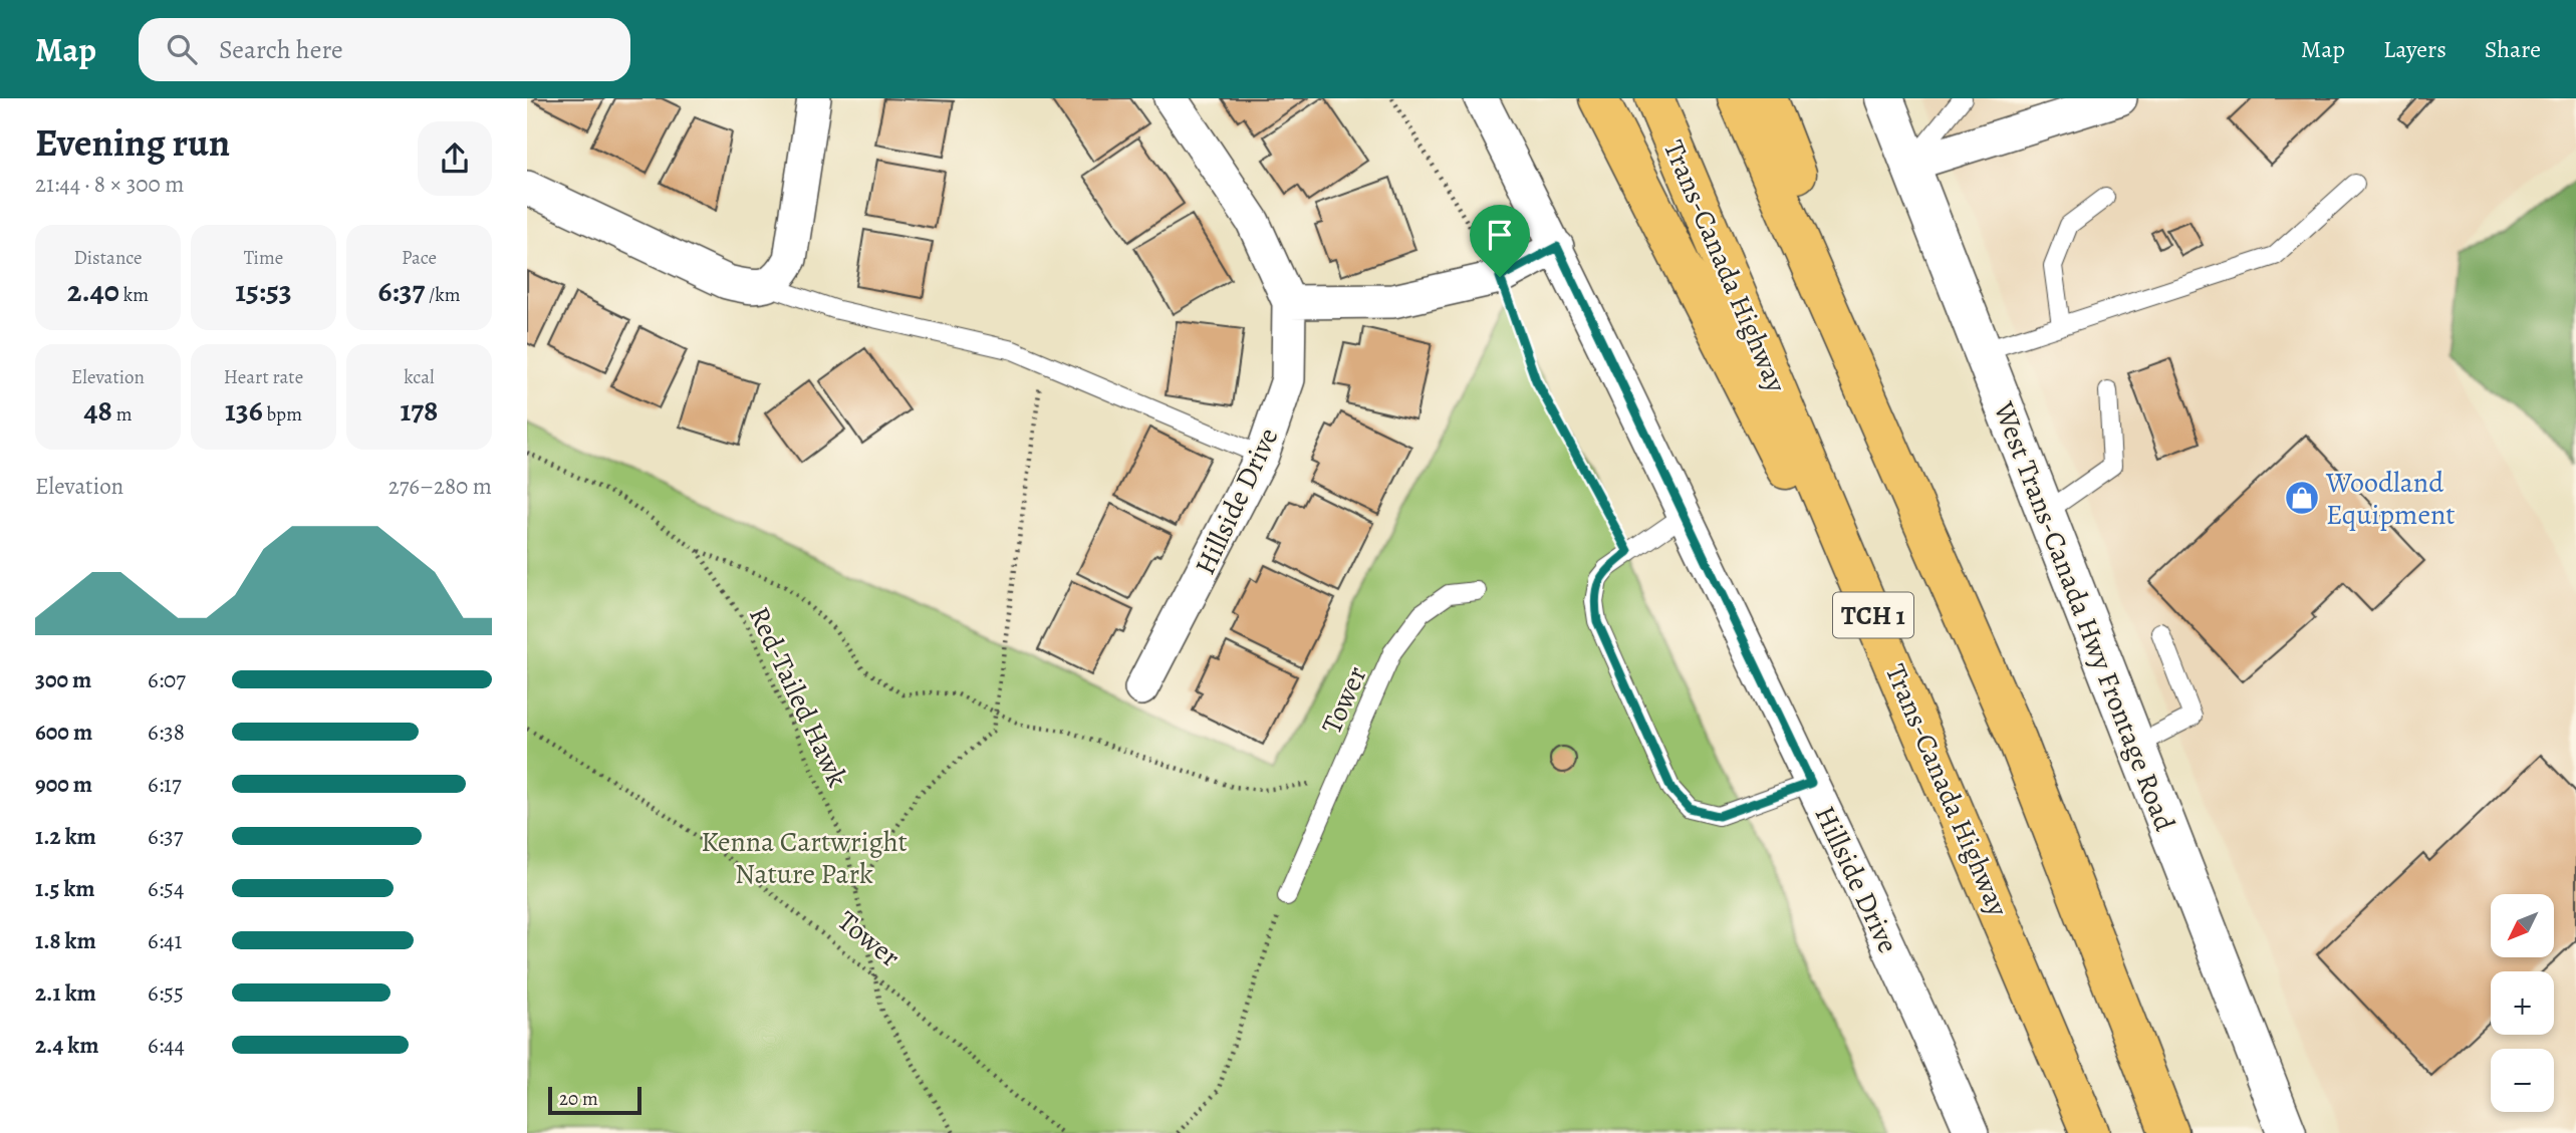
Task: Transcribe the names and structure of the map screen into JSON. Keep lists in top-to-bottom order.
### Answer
{
  "streets": {
    "highway": ["Trans-Canada Highway", "TCH 1"],
    "street": ["Hillside Drive", "West Trans-Canada Hwy Frontage Road"],
    "lane": ["Tower"],
    "path": ["Red-Tailed Hawk"]
  },
  "crossings": [
    ["Red-Tailed Hawk", "Tower"]
  ],
  "parks": ["Kenna Cartwright Nature Park"],
  "places": {
    "shop": ["Woodland Equipment"]
  },
  "scale_bar": "20 m",
  "north": "bottom left",
  "page": {
    "header": "Map",
    "search": "Search here",
    "nav": ["Map", "Layers", "Share"],
    "heading": ["Evening run", "21:44 · 8 × 300 m"],
    "stats": [
      ["Distance", "2.40 km"],
      ["Time", "15:53"],
      ["Pace", "6:37 /km"],
      ["Elevation", "48 m"],
      ["Heart rate", "136 bpm"],
      ["kcal", "178"]
    ],
    "chart": ["Elevation", "276–280 m"],
    "list": [
      {
        "name": "300 m",
        "note": "6:07"
      },
      {
        "name": "600 m",
        "note": "6:38"
      },
      {
        "name": "900 m",
        "note": "6:17"
      },
      {
        "name": "1.2 km",
        "note": "6:37"
      },
      {
        "name": "1.5 km",
        "note": "6:54"
      },
      {
        "name": "1.8 km",
        "note": "6:41"
      },
      {
        "name": "2.1 km",
        "note": "6:55"
      },
      {
        "name": "2.4 km",
        "note": "6:44"
      }
    ],
    "map_buttons": ["+", "−"],
    "scale": "20 m"
  }
}
